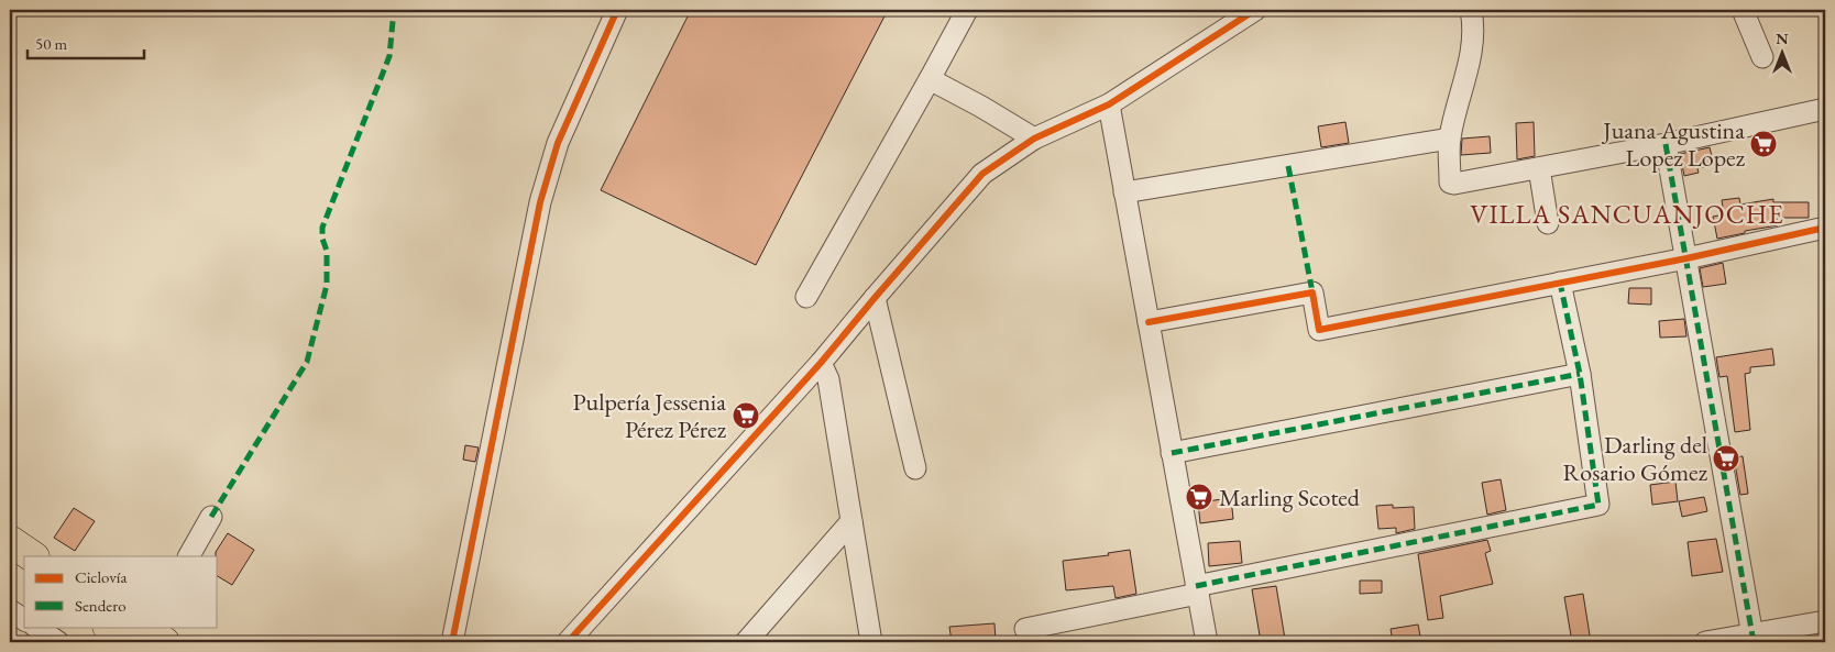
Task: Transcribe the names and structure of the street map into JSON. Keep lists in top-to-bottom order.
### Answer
{
  "districts": ["VILLA SANCUANJOCHE"],
  "places": {
    "supermarket": [
      "Juana Agustina Lopez Lopez",
      "Pulpería Jessenia Pérez Pérez",
      "Darling del Rosario Gómez",
      "Marling Scoted"
    ]
  },
  "legend": ["Ciclovía", "Sendero"],
  "scale_bar": "50 m",
  "north": "top"
}
